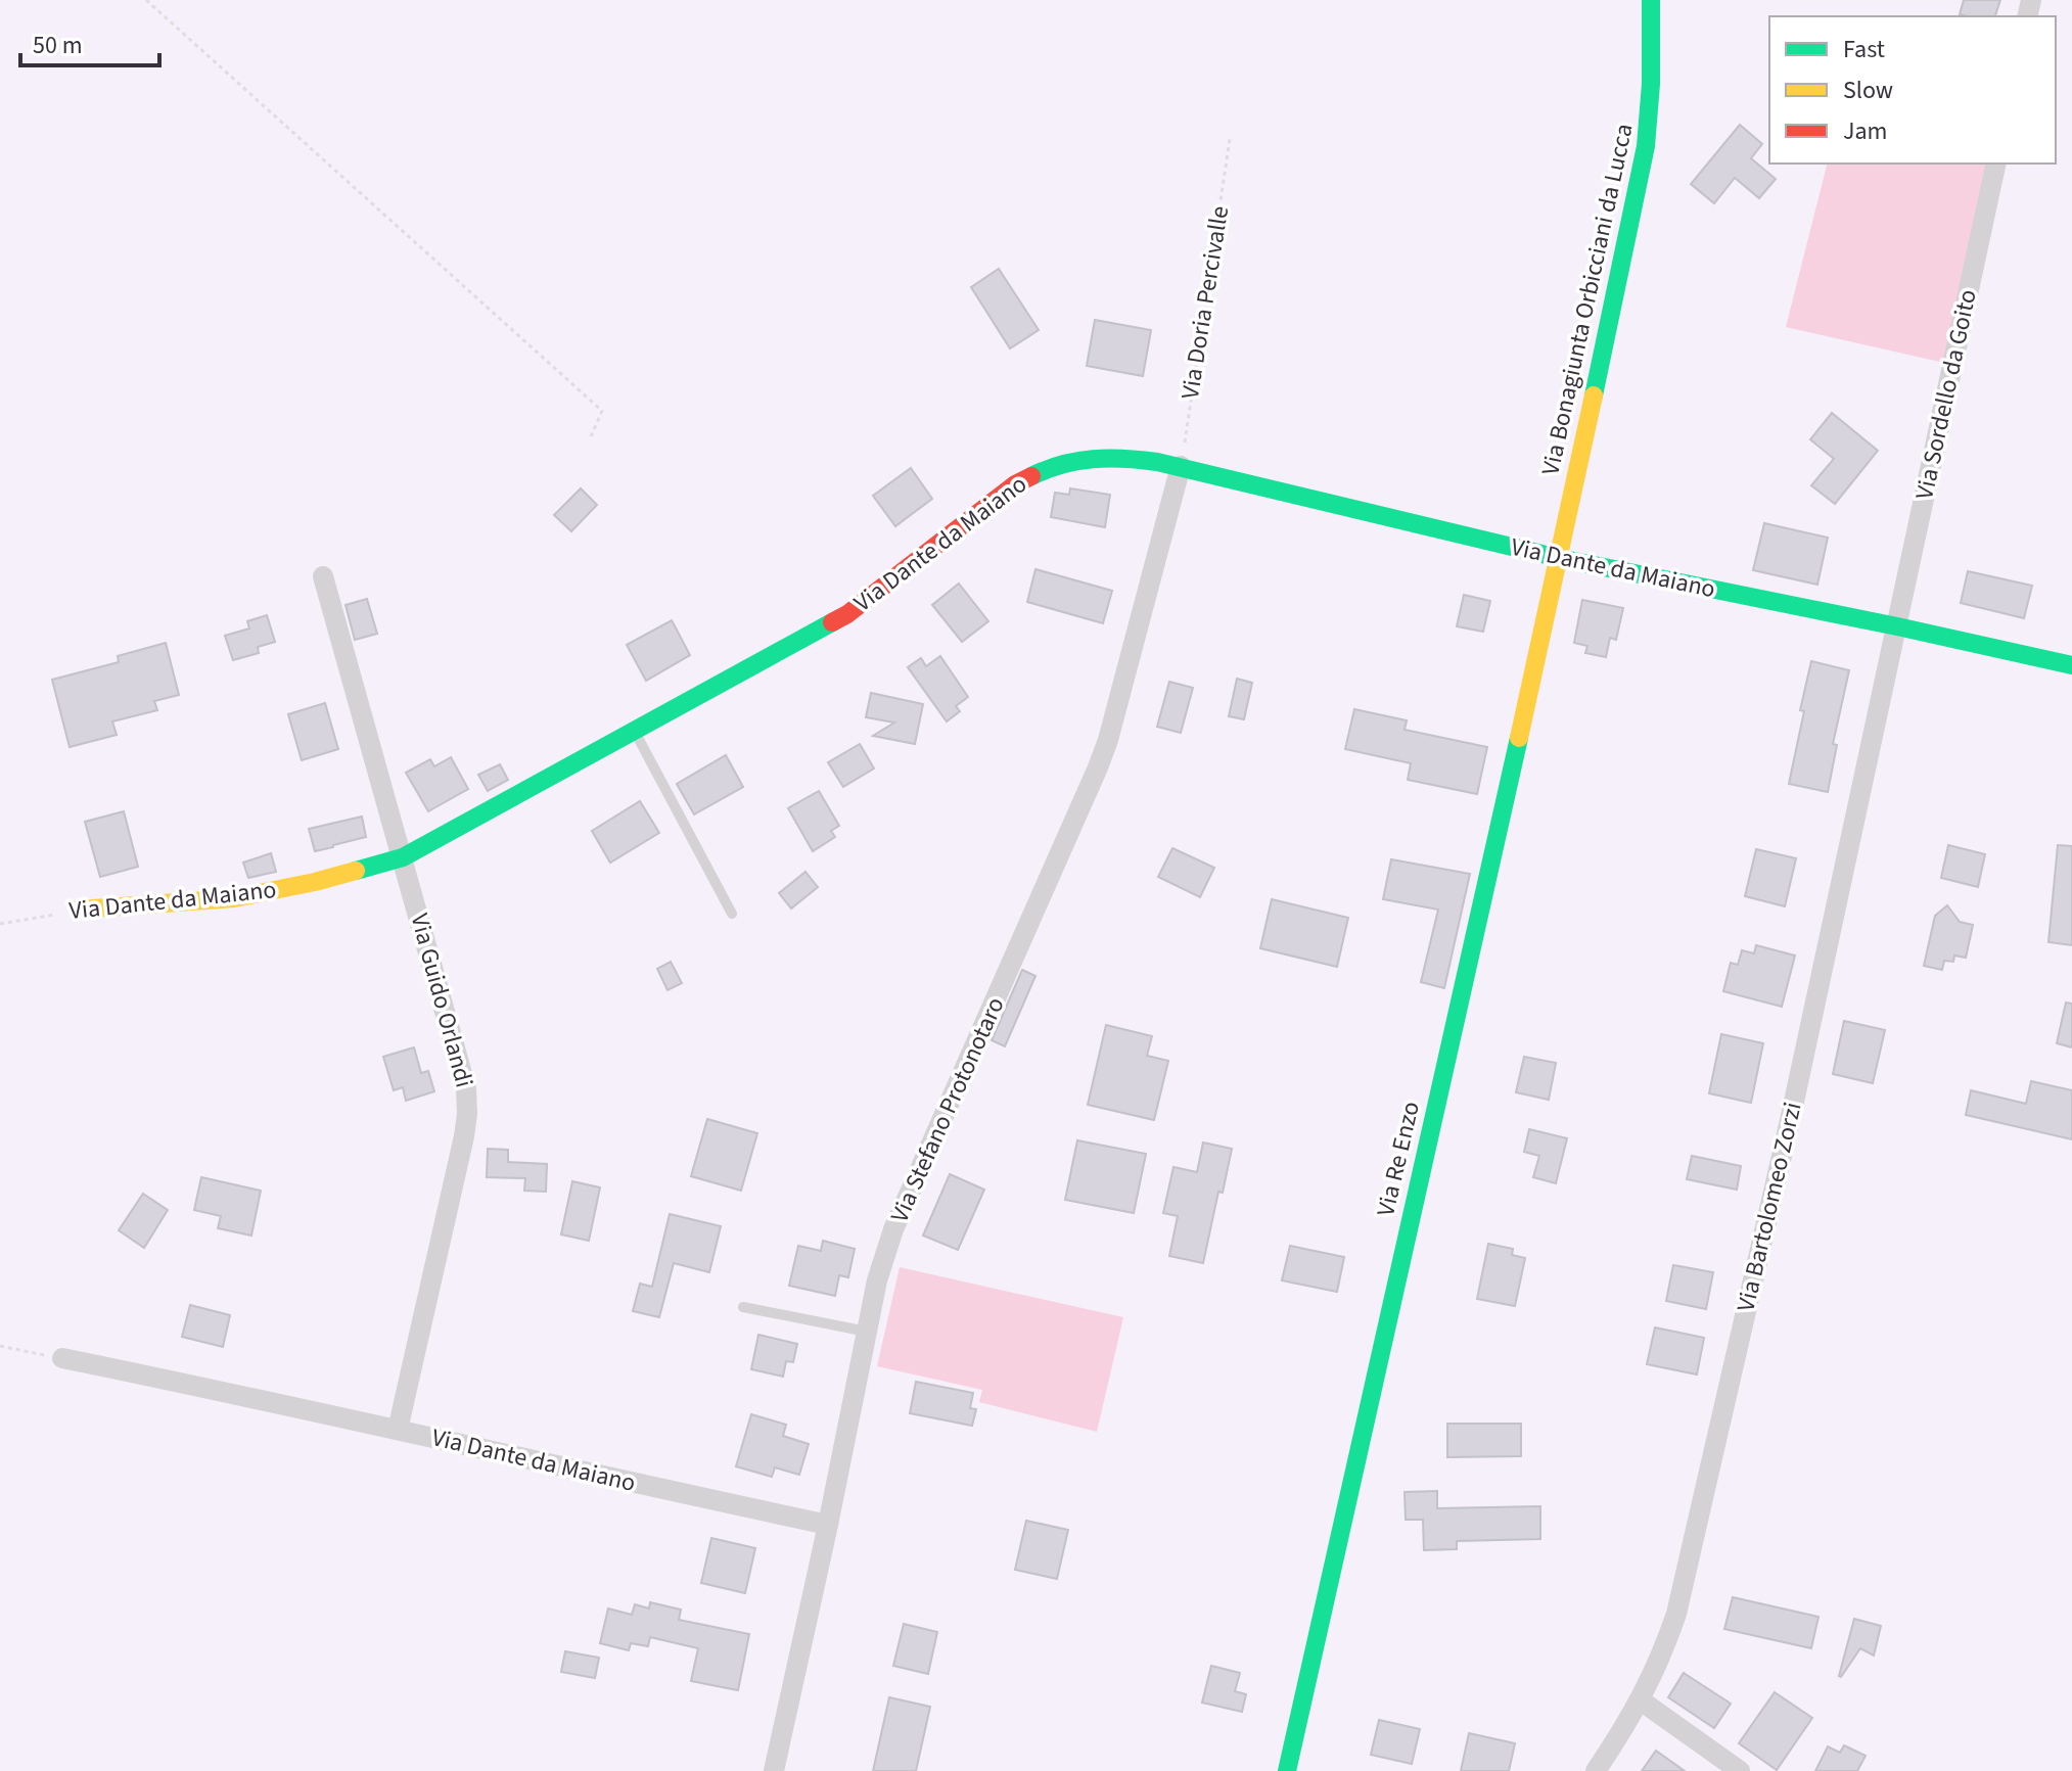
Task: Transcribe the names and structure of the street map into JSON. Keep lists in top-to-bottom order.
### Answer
{
  "streets": {
    "street": [
      "Via Bonagiunta Orbicciani da Lucca",
      "Via Sordello da Goito",
      "Via Dante da Maiano",
      "Via Guido Orlandi",
      "Via Stefano Protonotaro",
      "Via Re Enzo",
      "Via Bartolomeo Zorzi"
    ],
    "path": ["Via Doria Percivalle"]
  },
  "crossings": [
    ["Via Bonagiunta Orbicciani da Lucca", "Via Dante da Maiano"],
    ["Via Bonagiunta Orbicciani da Lucca", "Via Re Enzo"],
    ["Via Doria Percivalle", "Via Dante da Maiano"],
    ["Via Doria Percivalle", "Via Stefano Protonotaro"],
    ["Via Sordello da Goito", "Via Dante da Maiano"],
    ["Via Sordello da Goito", "Via Bartolomeo Zorzi"],
    ["Via Dante da Maiano", "Via Guido Orlandi"],
    ["Via Dante da Maiano", "Via Stefano Protonotaro"],
    ["Via Dante da Maiano", "Via Re Enzo"],
    ["Via Dante da Maiano", "Via Bartolomeo Zorzi"]
  ],
  "legend": ["Fast", "Slow", "Jam"],
  "scale_bar": "50 m"
}
